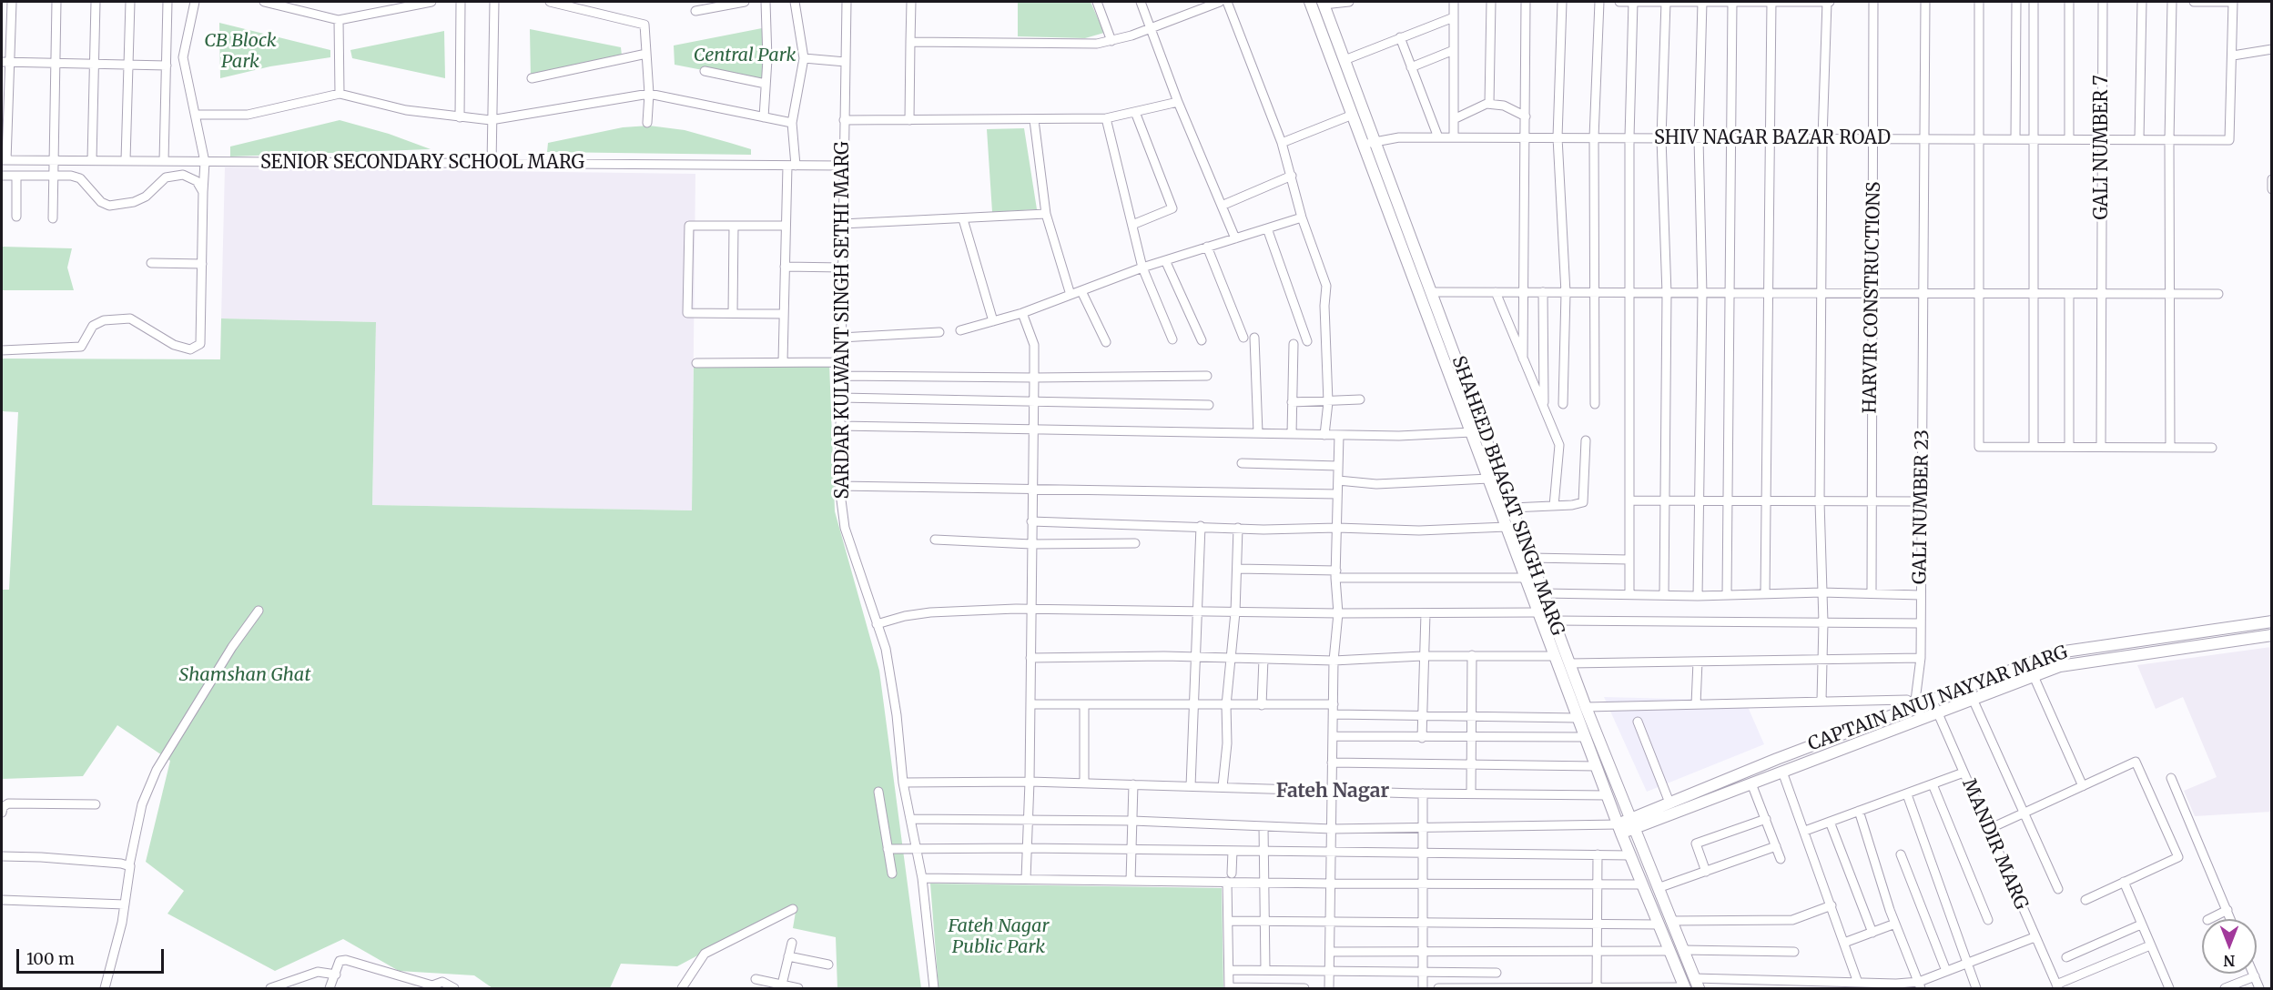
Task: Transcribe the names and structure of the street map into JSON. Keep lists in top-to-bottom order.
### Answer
{
  "streets": {
    "main road": ["SHAHEED BHAGAT SINGH MARG", "CAPTAIN ANUJ NAYYAR MARG"],
    "street": [
      "SHIV NAGAR BAZAR ROAD",
      "GALI NUMBER 7",
      "SENIOR SECONDARY SCHOOL MARG",
      "HARVIR CONSTRUCTIONS",
      "SARDAR KULWANT SINGH SETHI MARG",
      "GALI NUMBER 23",
      "MANDIR MARG"
    ]
  },
  "crossings": [
    ["SHIV NAGAR BAZAR ROAD", "GALI NUMBER 7"],
    ["SHIV NAGAR BAZAR ROAD", "HARVIR CONSTRUCTIONS"],
    ["SHIV NAGAR BAZAR ROAD", "SHAHEED BHAGAT SINGH MARG"],
    ["SHIV NAGAR BAZAR ROAD", "GALI NUMBER 23"],
    ["SENIOR SECONDARY SCHOOL MARG", "SARDAR KULWANT SINGH SETHI MARG"],
    ["SHAHEED BHAGAT SINGH MARG", "CAPTAIN ANUJ NAYYAR MARG"],
    ["GALI NUMBER 23", "CAPTAIN ANUJ NAYYAR MARG"],
    ["CAPTAIN ANUJ NAYYAR MARG", "MANDIR MARG"]
  ],
  "districts": ["Fateh Nagar"],
  "parks": [
    "CB Block Park",
    "Central Park",
    "Shamshan Ghat",
    "Fateh Nagar Public Park"
  ],
  "scale_bar": "100 m",
  "north": "bottom"
}
